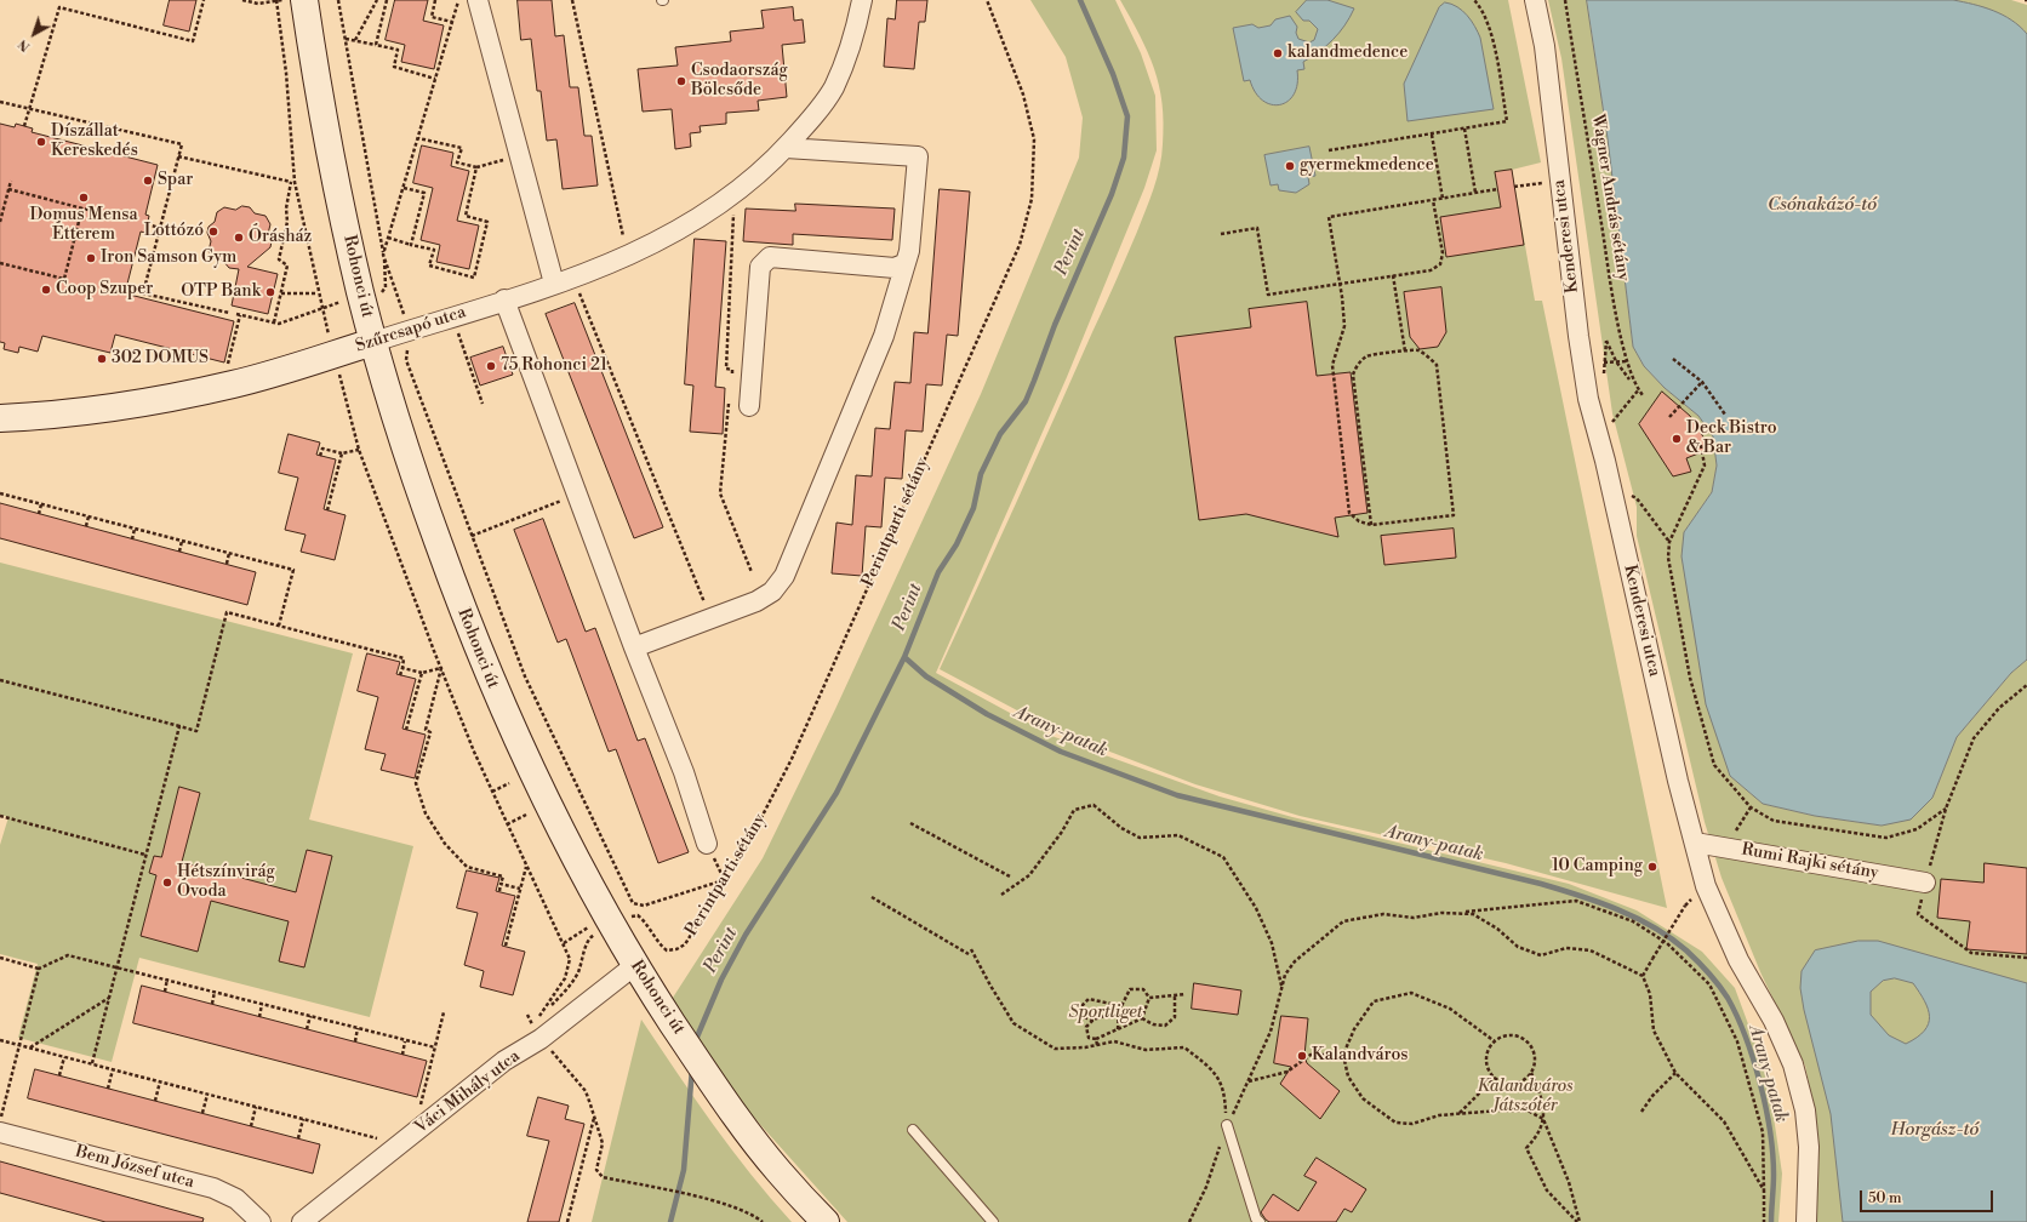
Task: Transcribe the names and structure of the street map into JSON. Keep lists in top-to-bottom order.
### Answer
{
  "streets": {
    "main road": ["Rohonci út", "Szűrcsapó utca"],
    "street": [
      "Kenderesi utca",
      "Rumi Rajki sétány",
      "Váci Mihály utca",
      "Bem József utca"
    ],
    "path": ["Wagner András sétány", "Perintparti sétány"]
  },
  "crossings": [
    ["Kenderesi utca", "Rumi Rajki sétány"],
    ["Rohonci út", "Szűrcsapó utca"],
    ["Rohonci út", "Váci Mihály utca"]
  ],
  "water": [
    "Csónakázó-tó",
    "Perint",
    "Arany-patak",
    "Horgász-tó"
  ],
  "parks": ["Sportliget", "Kalandváros Játszótér"],
  "places": [
    "kalandmedence",
    "Csodaország Bölcsőde",
    "Díszállat Kereskedés",
    "gyermekmedence",
    "Spar",
    "Domus Mensa Étterem",
    "Lottózó",
    "Órásház",
    "Iron Samson Gym",
    "Coop Szuper",
    "OTP Bank",
    "302 DOMUS",
    "75 Rohonci 21",
    "Deck Bistro & Bar",
    "10 Camping",
    "Hétszínvirág Óvoda",
    "Kalandváros"
  ],
  "scale_bar": "50 m",
  "north": "bottom left"
}
